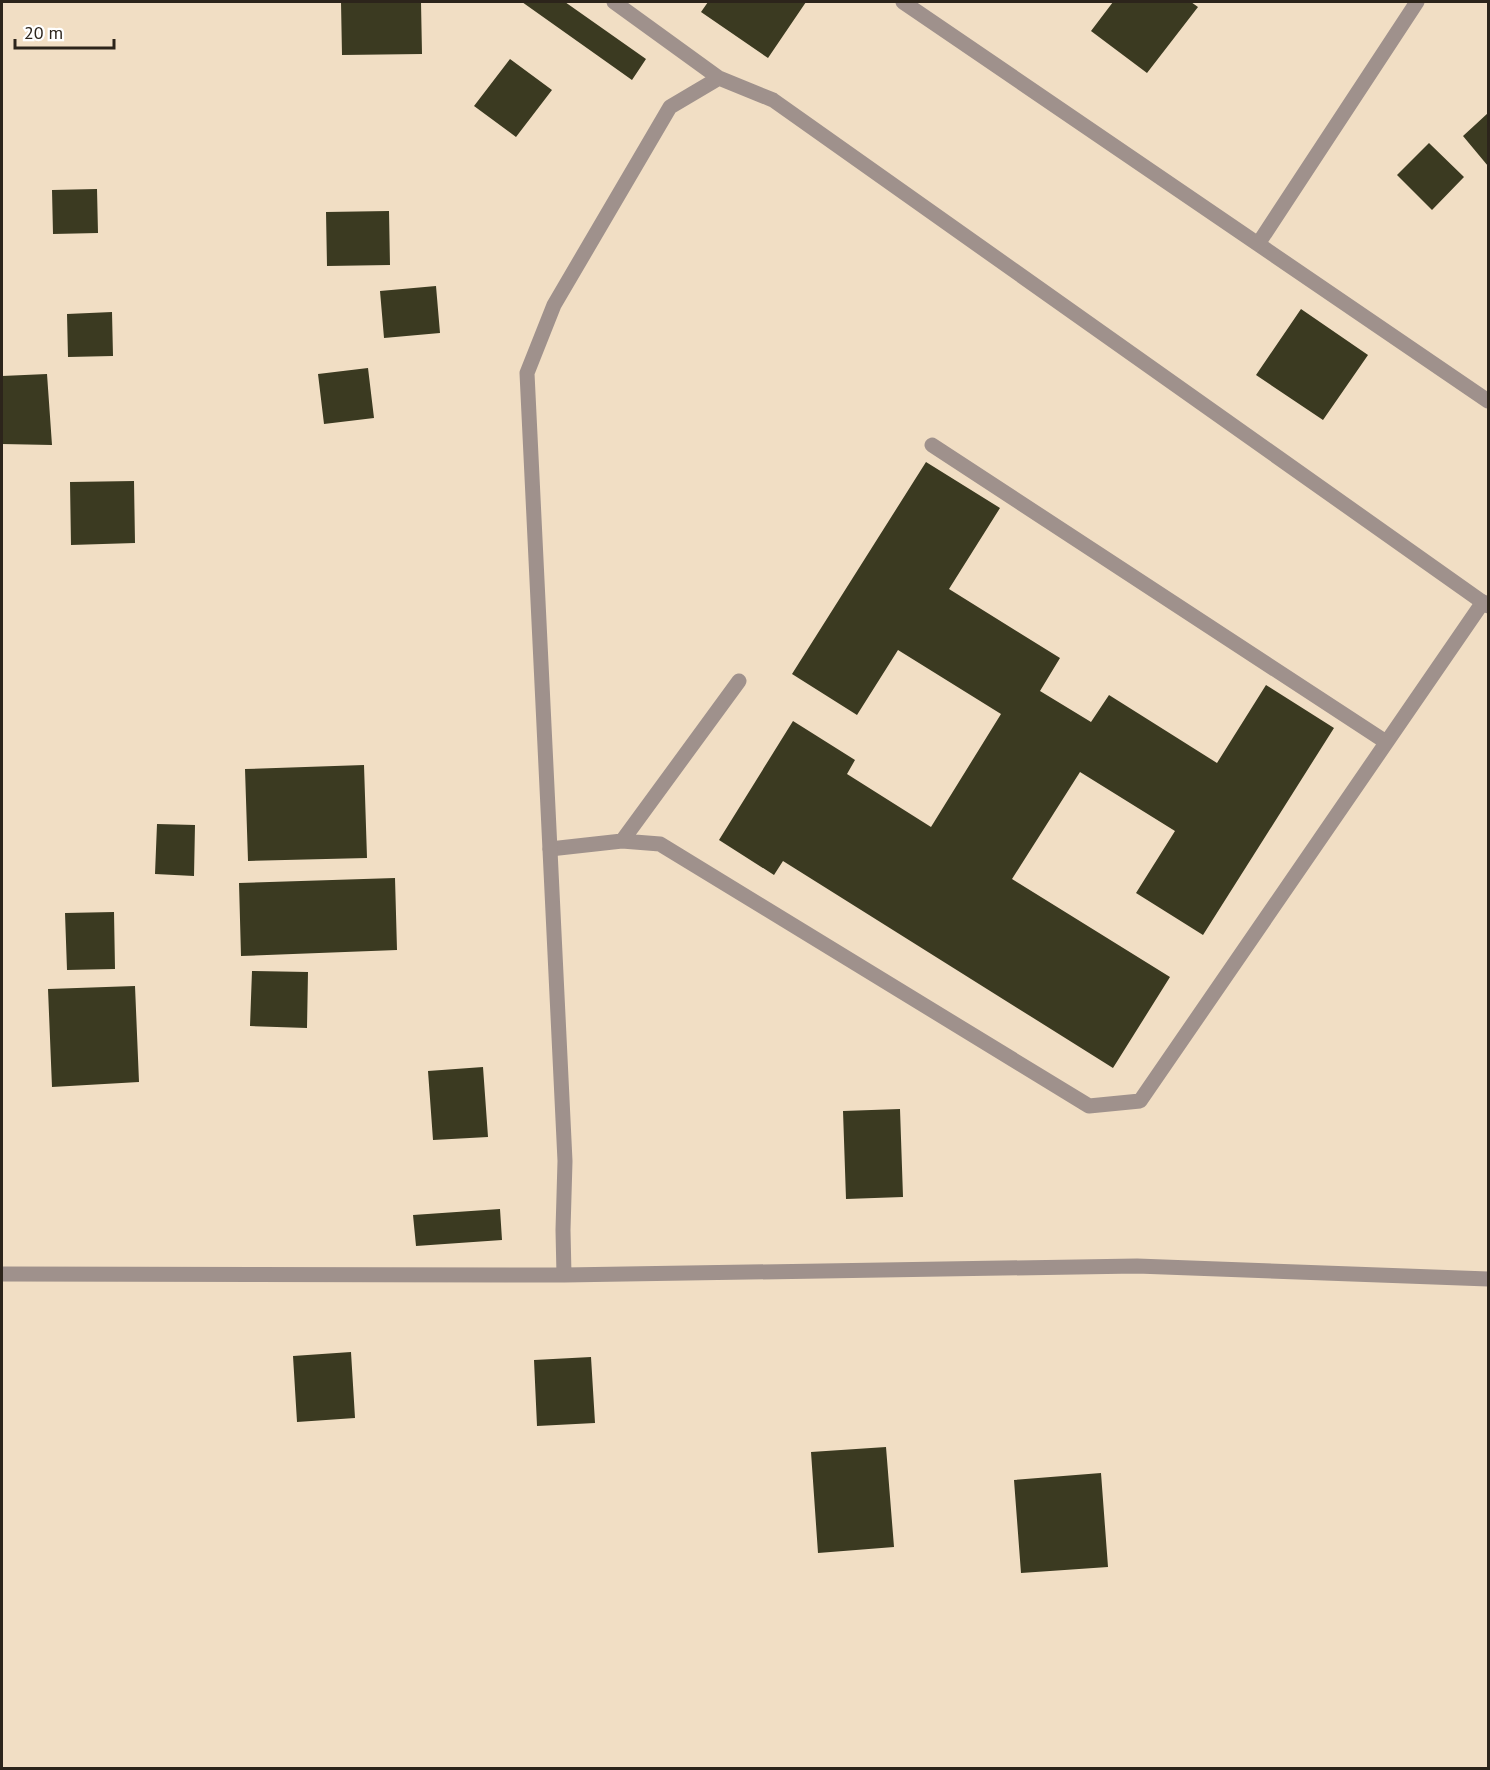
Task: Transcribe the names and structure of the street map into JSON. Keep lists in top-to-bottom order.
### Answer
{
  "scale_bar": "20 m"
}
